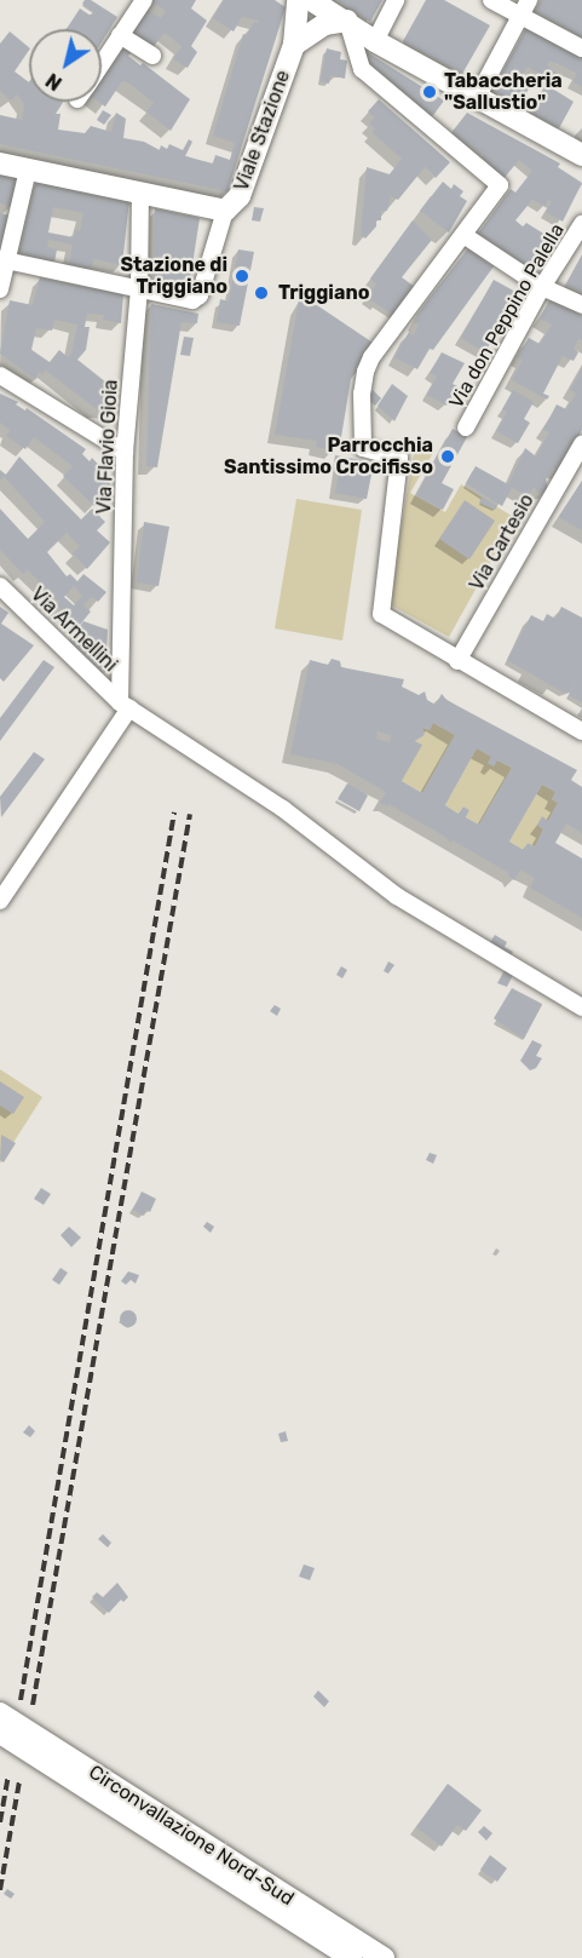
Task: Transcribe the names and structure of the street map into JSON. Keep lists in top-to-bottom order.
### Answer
{
  "streets": {
    "main road": ["Viale Stazione", "Circonvallazione Nord-Sud"],
    "street": [
      "Via don Peppino Palella",
      "Via Flavio Gioia",
      "Via Cartesio",
      "Via Armellini"
    ]
  },
  "crossings": [
    ["Viale Stazione", "Via Flavio Gioia"],
    ["Via Flavio Gioia", "Via Armellini"]
  ],
  "places": [
    "Tabaccheria \"Sallustio\"",
    "Stazione di Triggiano",
    "Triggiano",
    "Parrocchia Santissimo Crocifisso"
  ],
  "north": "bottom left"
}
